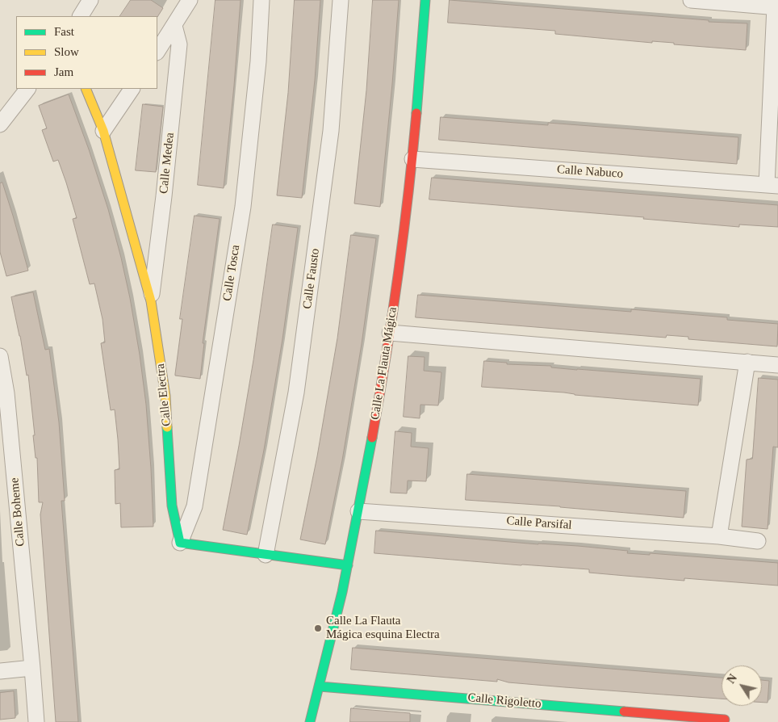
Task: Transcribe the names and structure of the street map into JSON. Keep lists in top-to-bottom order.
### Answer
{
  "streets": {
    "street": [
      "Calle Medea",
      "Calle Nabuco",
      "Calle Tosca",
      "Calle Fausto",
      "Calle La Flauta Mágica",
      "Calle Electra",
      "Calle Boheme",
      "Calle Parsifal",
      "Calle Rigoletto"
    ]
  },
  "crossings": [
    ["Calle Medea", "Calle Electra"],
    ["Calle Nabuco", "Calle La Flauta Mágica"],
    ["Calle Tosca", "Calle Electra"],
    ["Calle La Flauta Mágica", "Calle Parsifal"],
    ["Calle La Flauta Mágica", "Calle Rigoletto"]
  ],
  "places": ["Calle La Flauta Mágica esquina Electra"],
  "legend": ["Fast", "Slow", "Jam"],
  "north": "top left"
}
